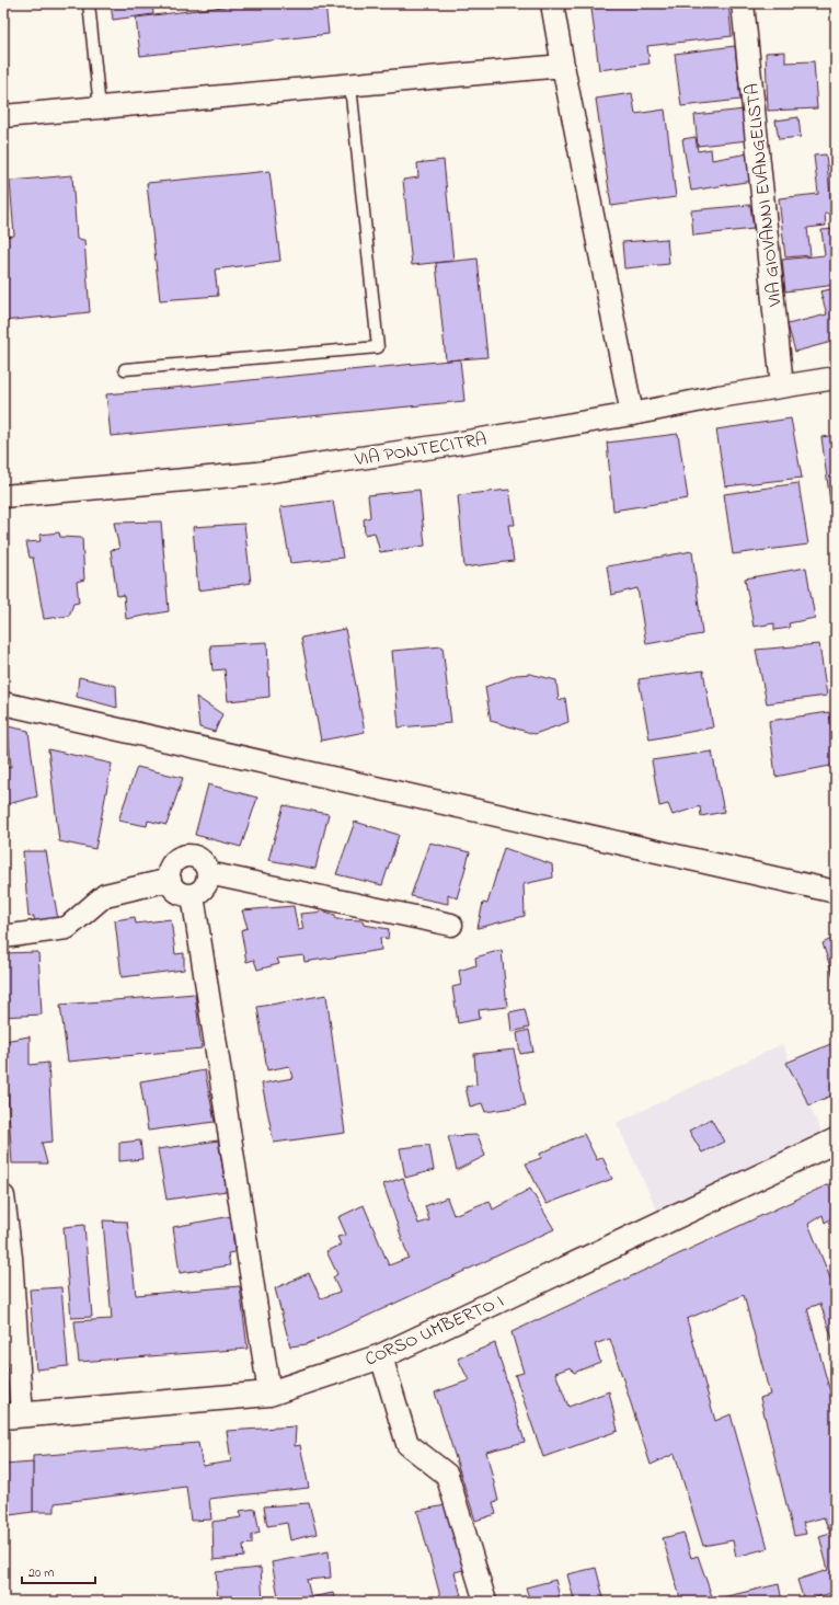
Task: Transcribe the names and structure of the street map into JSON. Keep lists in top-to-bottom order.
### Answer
{
  "streets": {
    "street": ["VIA GIOVANNI EVANGELISTA", "VIA PONTECITRA", "CORSO UMBERTO I"]
  },
  "crossings": [
    ["VIA GIOVANNI EVANGELISTA", "VIA PONTECITRA"]
  ],
  "scale_bar": "20 m"
}
